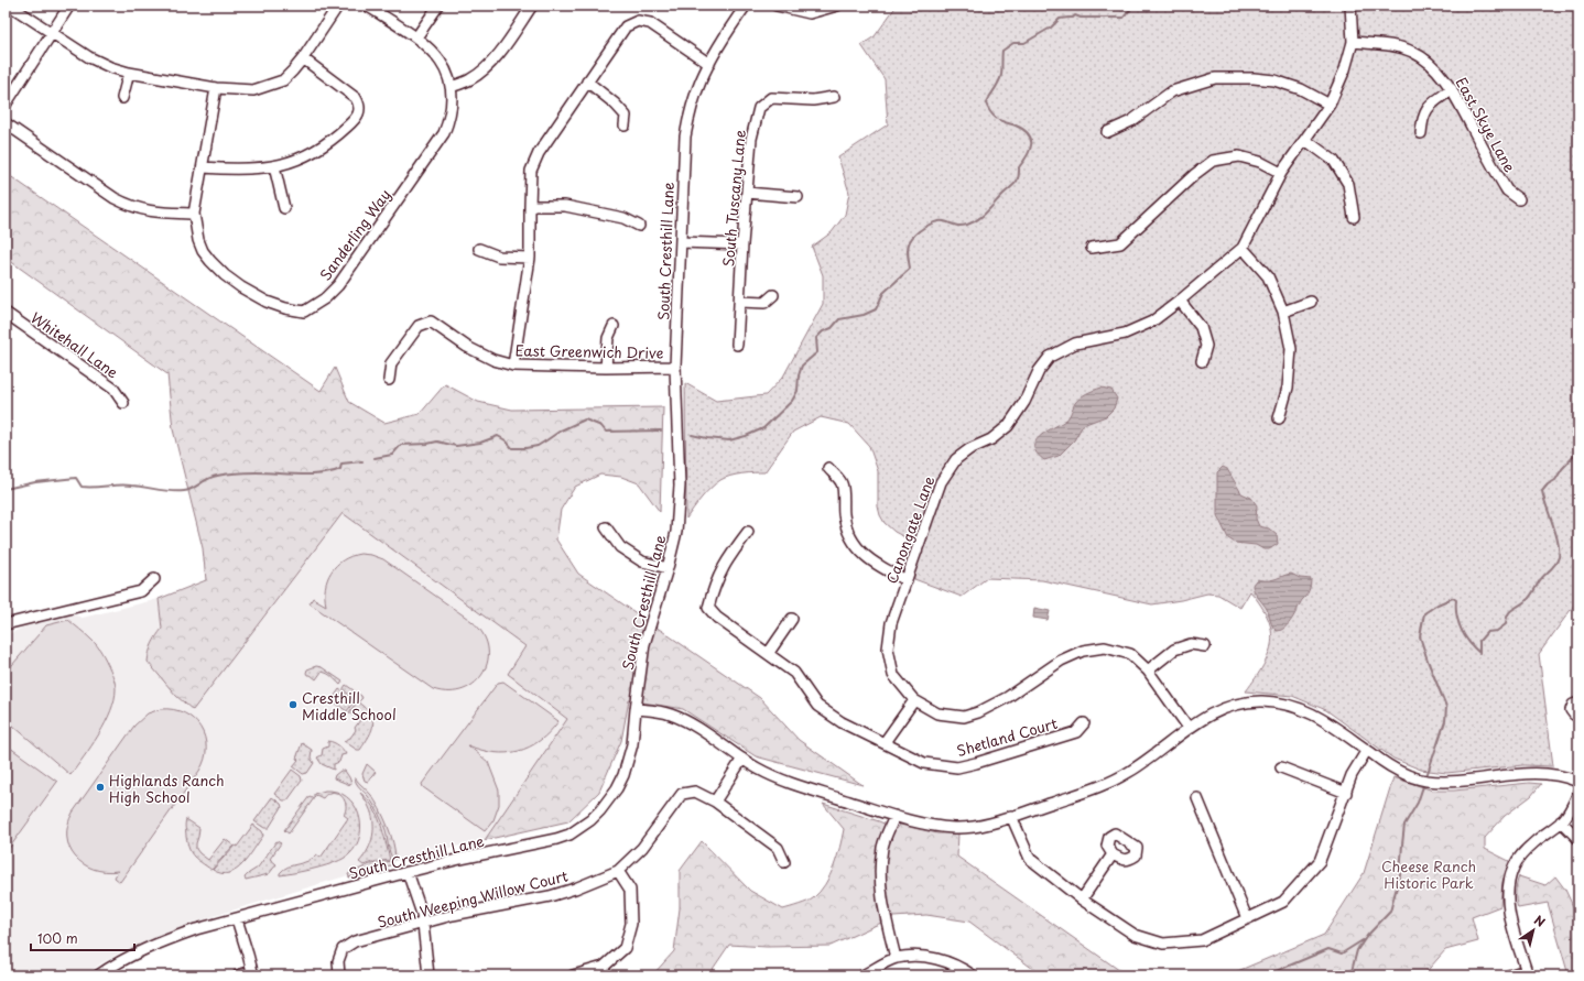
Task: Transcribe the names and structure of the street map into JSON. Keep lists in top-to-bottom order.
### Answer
{
  "streets": {
    "street": [
      "East Skye Lane",
      "South Tuscany Lane",
      "Sanderling Way",
      "South Cresthill Lane",
      "Whitehall Lane",
      "East Greenwich Drive",
      "Canongate Lane",
      "Shetland Court",
      "South Weeping Willow Court"
    ]
  },
  "crossings": [
    ["East Skye Lane", "Canongate Lane"],
    ["South Cresthill Lane", "East Greenwich Drive"]
  ],
  "parks": ["Cheese Ranch Historic Park"],
  "places": ["Cresthill Middle School", "Highlands Ranch High School"],
  "scale_bar": "100 m",
  "north": "top right"
}
